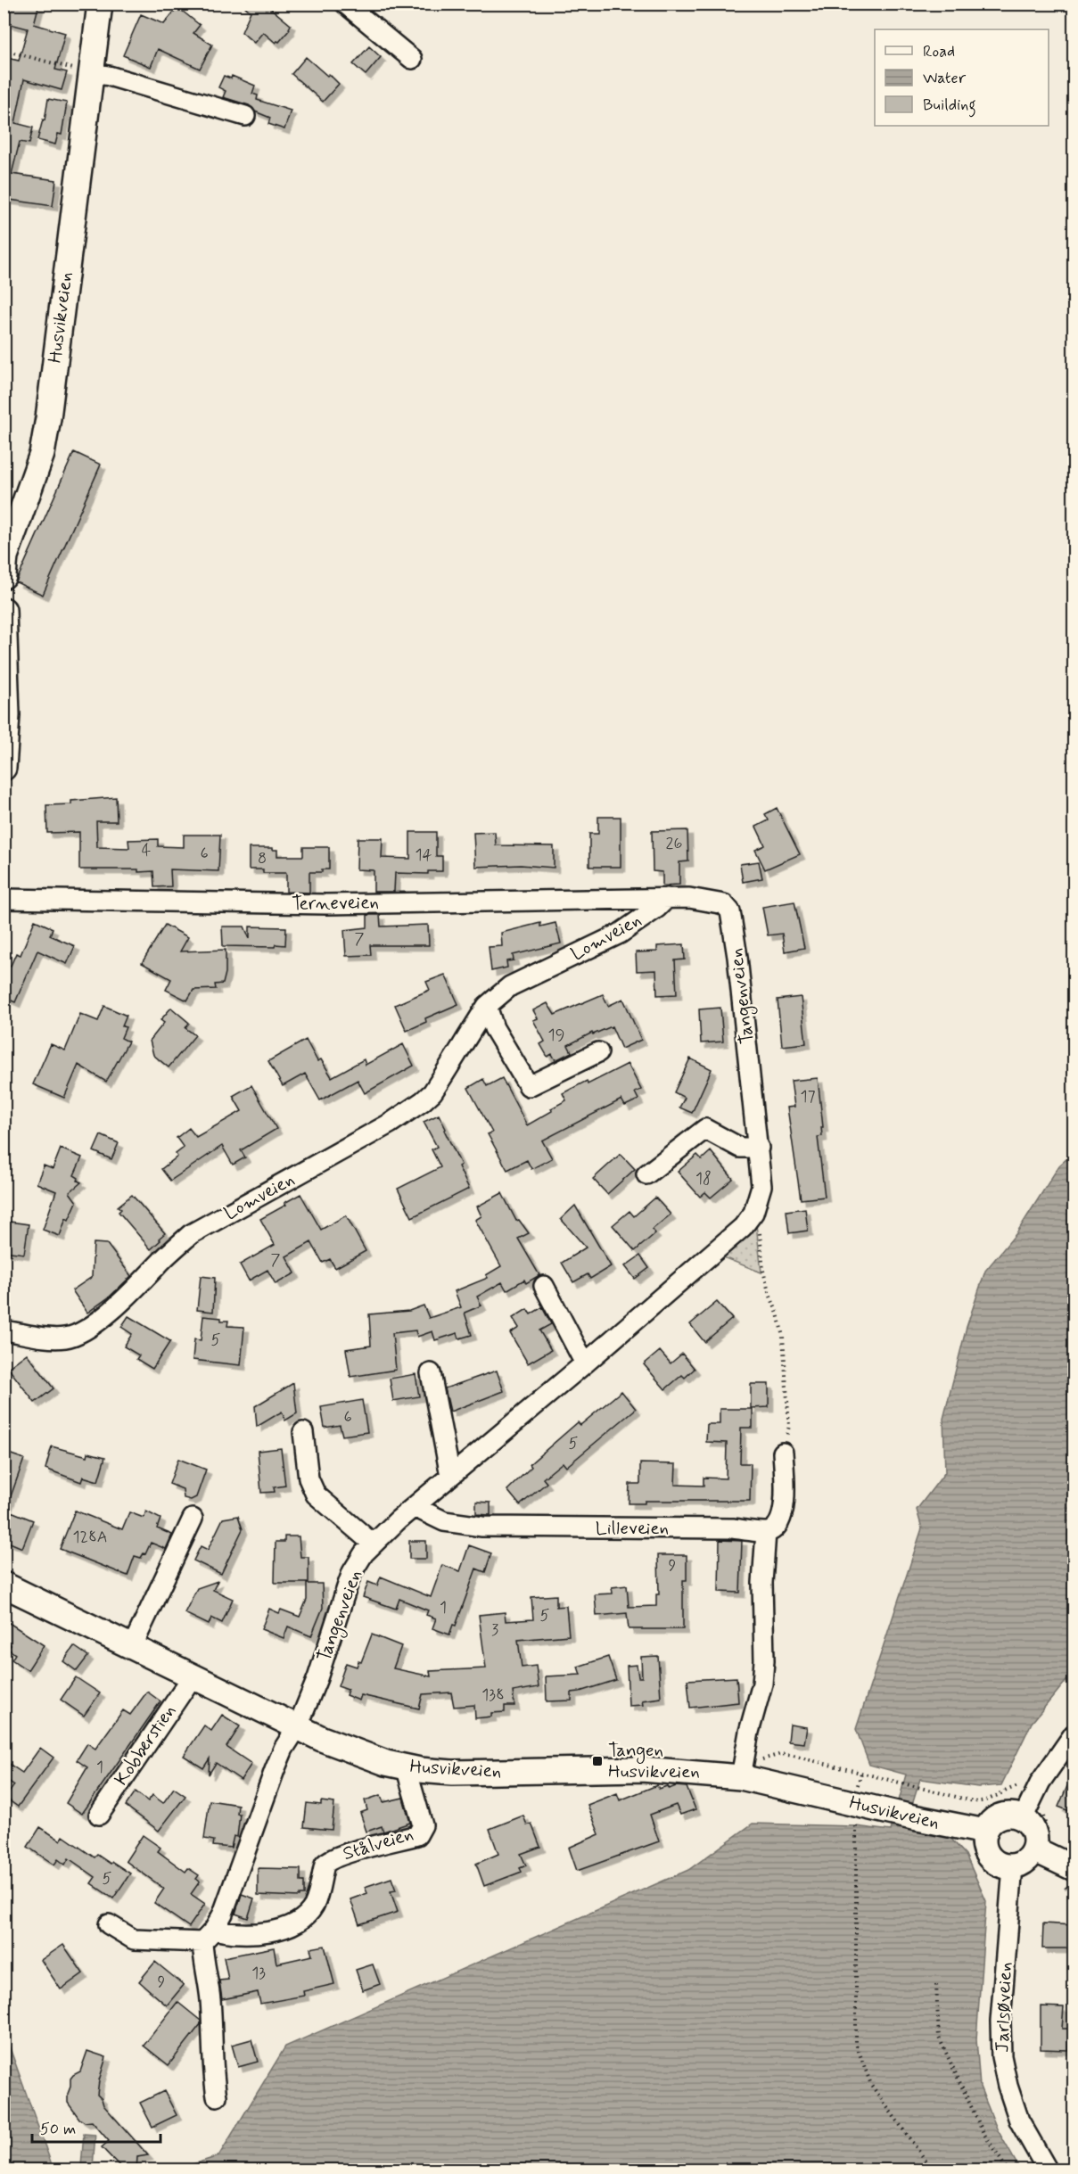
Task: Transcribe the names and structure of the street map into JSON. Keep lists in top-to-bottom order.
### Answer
{
  "streets": {
    "main road": ["Husvikveien"],
    "street": [
      "Terneveien",
      "Lomveien",
      "Tangenveien",
      "Lilleveien",
      "Kobberstien",
      "Stålveien",
      "Jarlsøveien"
    ]
  },
  "crossings": [
    ["Husvikveien", "Tangenveien"],
    ["Husvikveien", "Kobberstien"],
    ["Husvikveien", "Stålveien"],
    ["Husvikveien", "Jarlsøveien"],
    ["Terneveien", "Lomveien"],
    ["Terneveien", "Tangenveien"],
    ["Lomveien", "Tangenveien"],
    ["Tangenveien", "Lilleveien"]
  ],
  "places": {
    "transit": ["Tangen Husvikveien"]
  },
  "house_numbers": [
    "26",
    "4",
    "6",
    "14",
    "8",
    "7",
    "19",
    "17",
    "18",
    "7",
    "5",
    "6",
    "5",
    "128A",
    "9",
    "1",
    "5",
    "3",
    "138",
    "1",
    "5",
    "13",
    "9"
  ],
  "legend": ["Road", "Water", "Building"],
  "scale_bar": "50 m"
}
